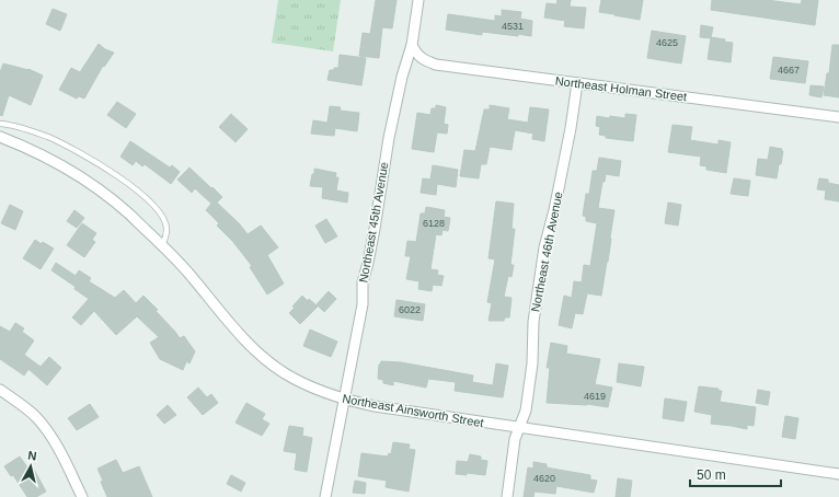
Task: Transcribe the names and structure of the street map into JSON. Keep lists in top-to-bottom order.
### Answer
{
  "streets": {
    "street": [
      "Northeast Holman Street",
      "Northeast 45th Avenue",
      "Northeast 46th Avenue",
      "Northeast Ainsworth Street"
    ]
  },
  "crossings": [
    ["Northeast Holman Street", "Northeast 45th Avenue"],
    ["Northeast Holman Street", "Northeast 46th Avenue"],
    ["Northeast 45th Avenue", "Northeast Ainsworth Street"],
    ["Northeast 46th Avenue", "Northeast Ainsworth Street"]
  ],
  "house_numbers": [
    "4531",
    "4625",
    "4667",
    "6128",
    "6022",
    "4619",
    "4620"
  ],
  "scale_bar": "50 m",
  "north": "top"
}
